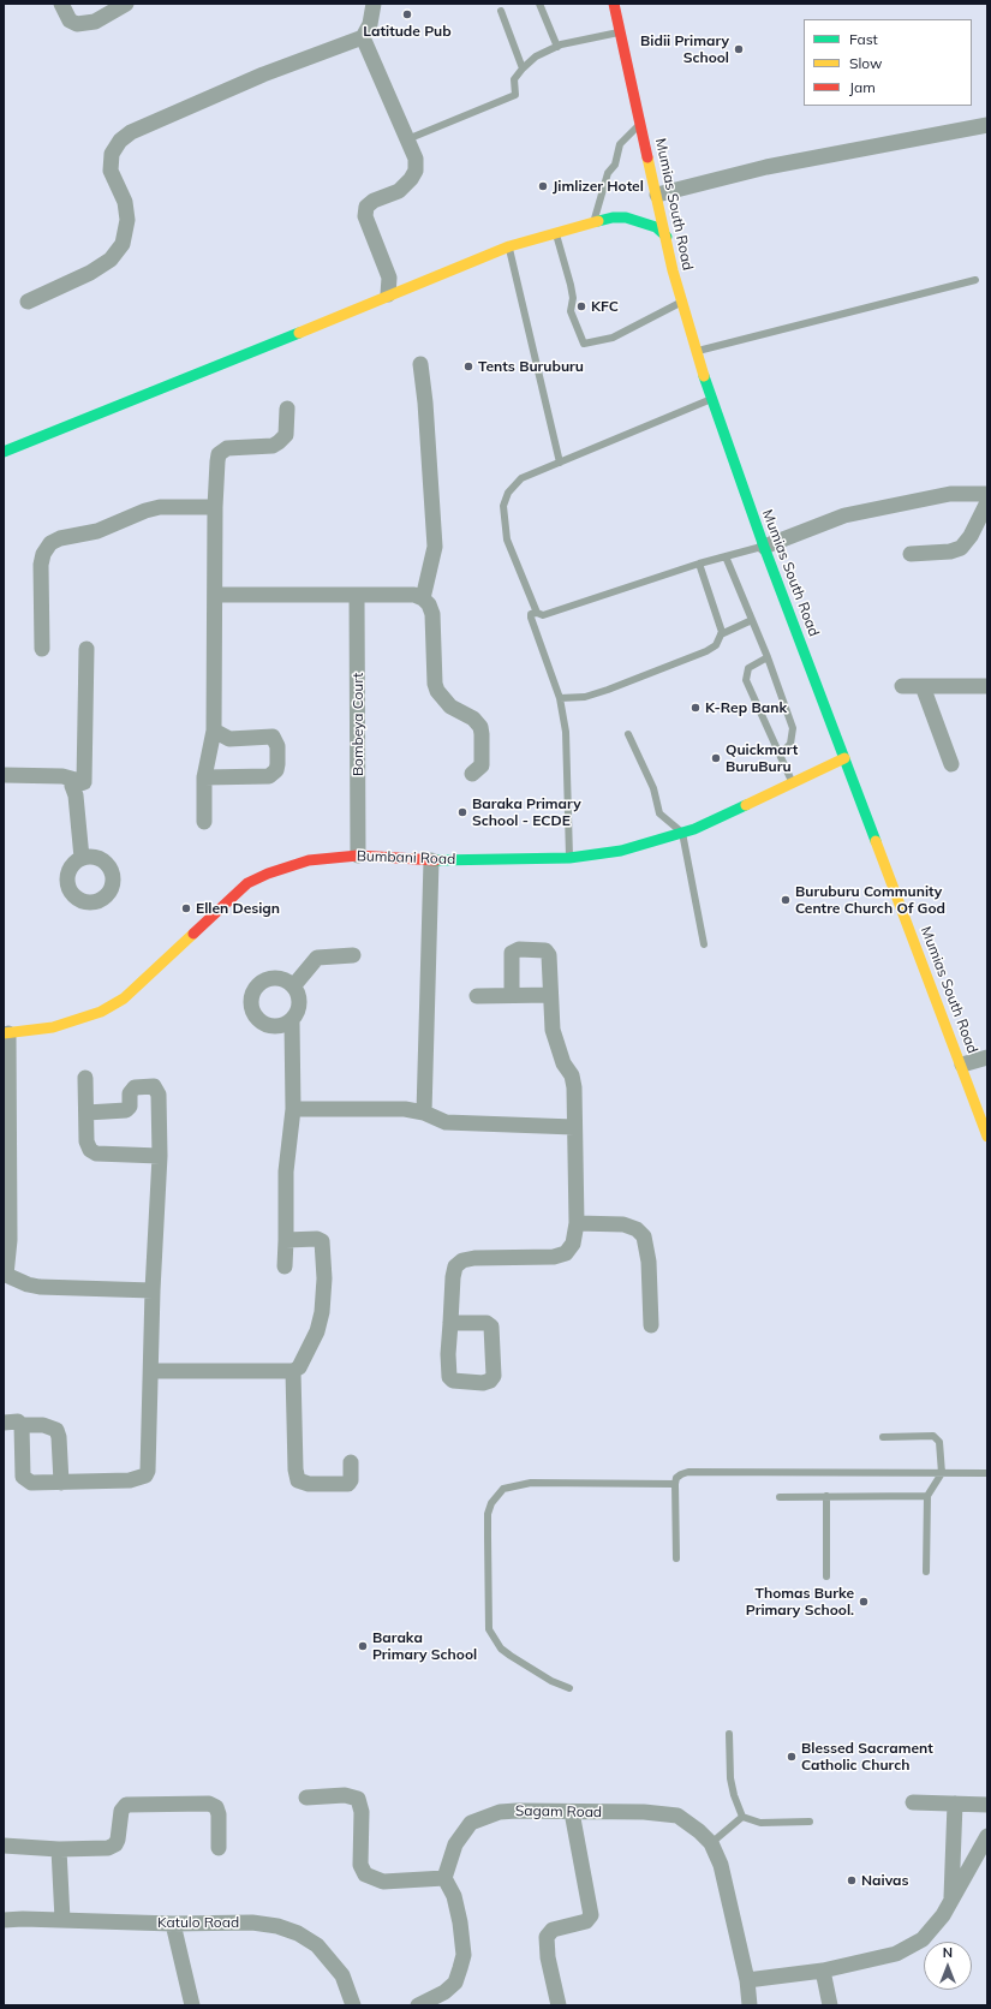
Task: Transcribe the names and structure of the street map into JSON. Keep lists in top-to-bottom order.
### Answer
{
  "streets": {
    "street": [
      "Mumias South Road",
      "Bombeya Court",
      "Bumbani Road",
      "Sagam Road",
      "Katulo Road"
    ]
  },
  "crossings": [
    ["Mumias South Road", "Bumbani Road"],
    ["Bombeya Court", "Bumbani Road"]
  ],
  "places": [
    "Latitude Pub",
    "Bidii Primary School",
    "Jimlizer Hotel",
    "KFC",
    "Tents Buruburu",
    "K-Rep Bank",
    "Quickmart BuruBuru",
    "Baraka Primary School - ECDE",
    "Buruburu Community Centre Church Of God",
    "Ellen Design",
    "Thomas Burke Primary School.",
    "Baraka Primary School",
    "Blessed Sacrament Catholic Church",
    "Naivas"
  ],
  "legend": ["Fast", "Slow", "Jam"],
  "north": "top"
}
